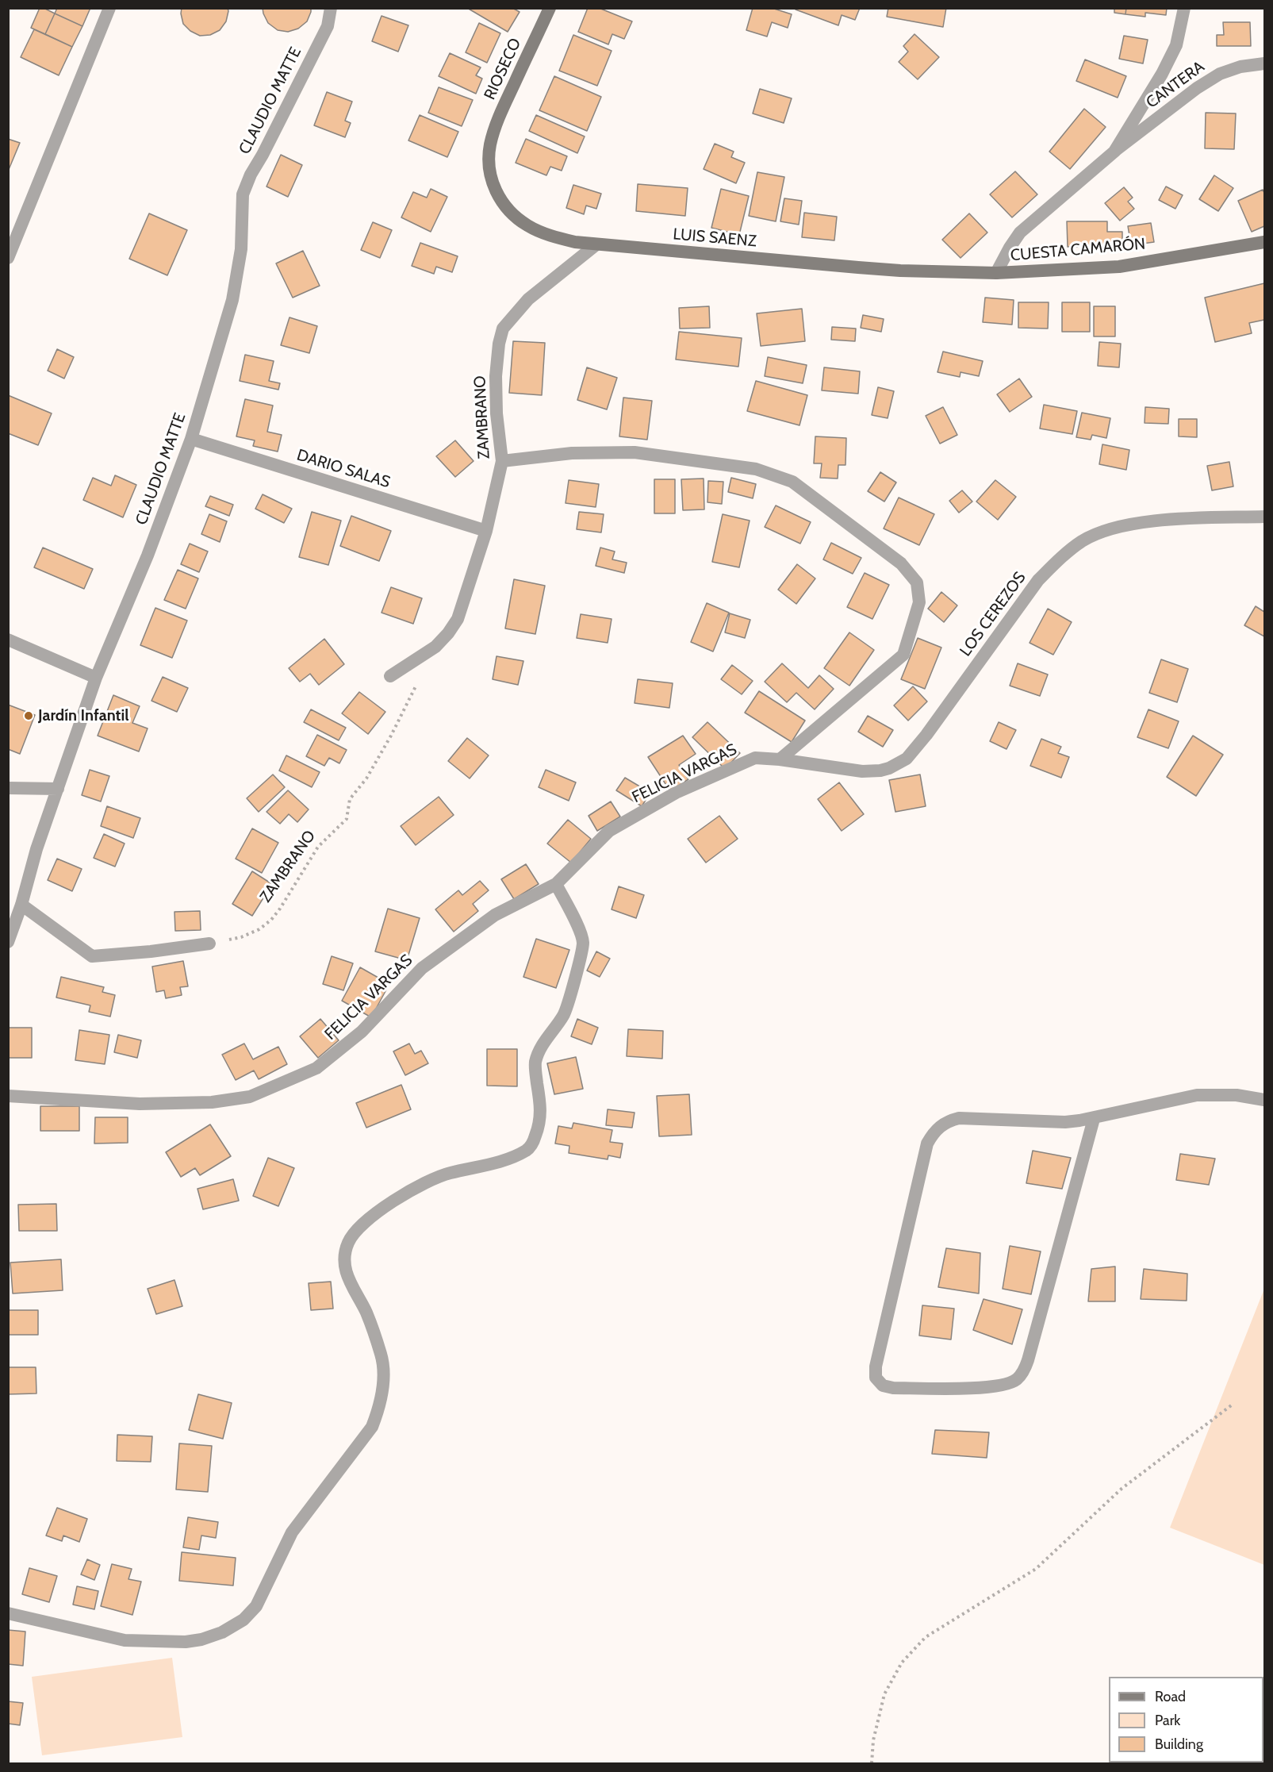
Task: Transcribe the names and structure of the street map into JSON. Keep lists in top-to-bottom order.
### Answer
{
  "streets": {
    "main road": ["RIOSECO", "LUIS SAENZ", "CUESTA CAMARÓN"],
    "street": [
      "CANTERA",
      "CLAUDIO MATTE",
      "ZAMBRANO",
      "DARIO SALAS",
      "LOS CEREZOS",
      "FELICIA VARGAS"
    ]
  },
  "crossings": [
    ["RIOSECO", "LUIS SAENZ"],
    ["CANTERA", "CUESTA CAMARÓN"],
    ["CLAUDIO MATTE", "DARIO SALAS"],
    ["LUIS SAENZ", "CUESTA CAMARÓN"],
    ["LUIS SAENZ", "ZAMBRANO"],
    ["ZAMBRANO", "DARIO SALAS"],
    ["LOS CEREZOS", "FELICIA VARGAS"]
  ],
  "places": ["Jardín Infantil"],
  "legend": ["Road", "Park", "Building"]
}
